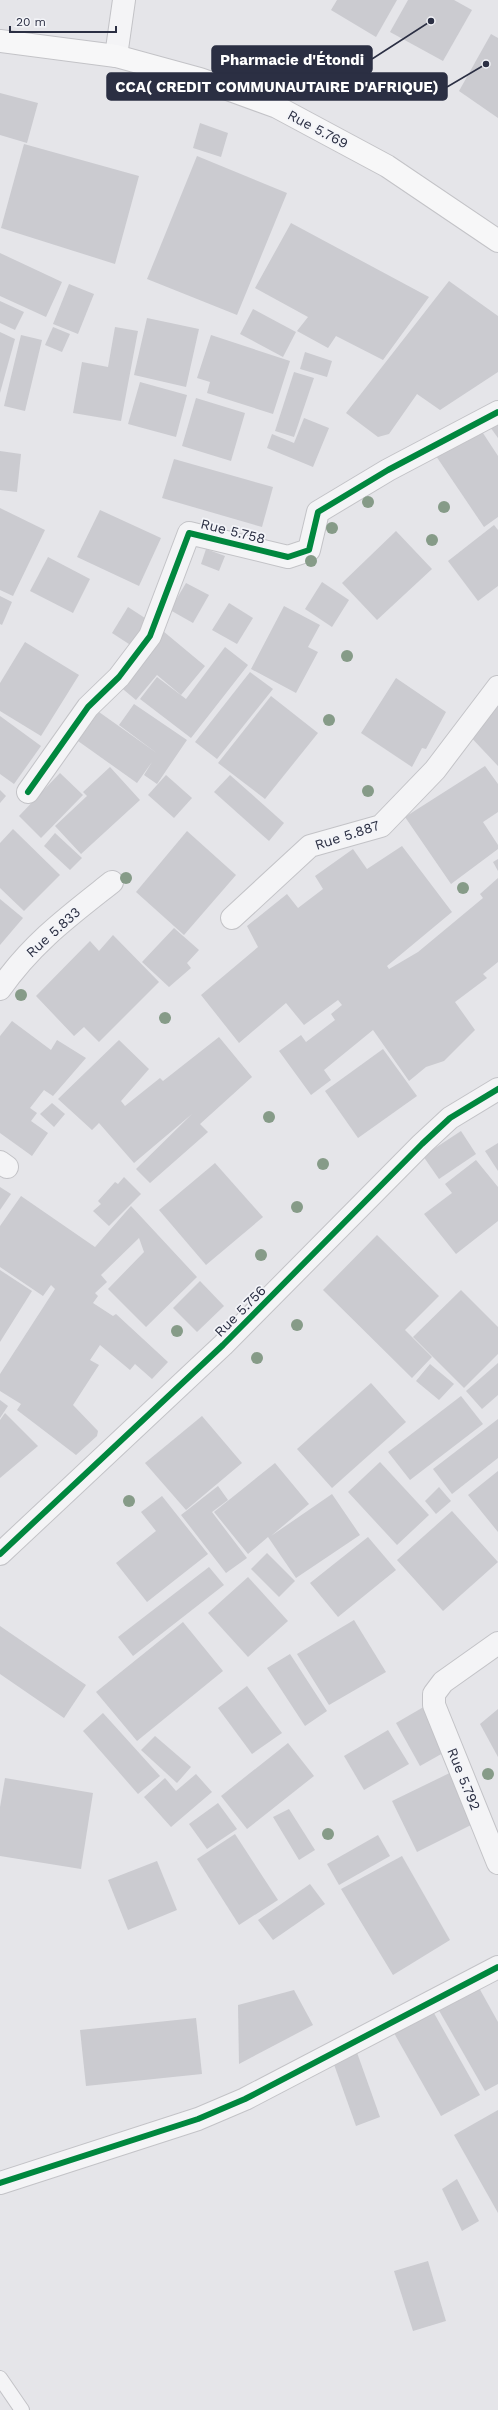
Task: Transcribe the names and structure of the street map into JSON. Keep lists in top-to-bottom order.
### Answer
{
  "streets": {
    "main road": ["Rue 5.769"],
    "street": [
      "Rue 5.758",
      "Rue 5.887",
      "Rue 5.833",
      "Rue 5.756",
      "Rue 5.792"
    ]
  },
  "places": ["Pharmacie d'Étondi", "CCA( CREDIT COMMUNAUTAIRE D'AFRIQUE)"],
  "scale_bar": "20 m"
}
